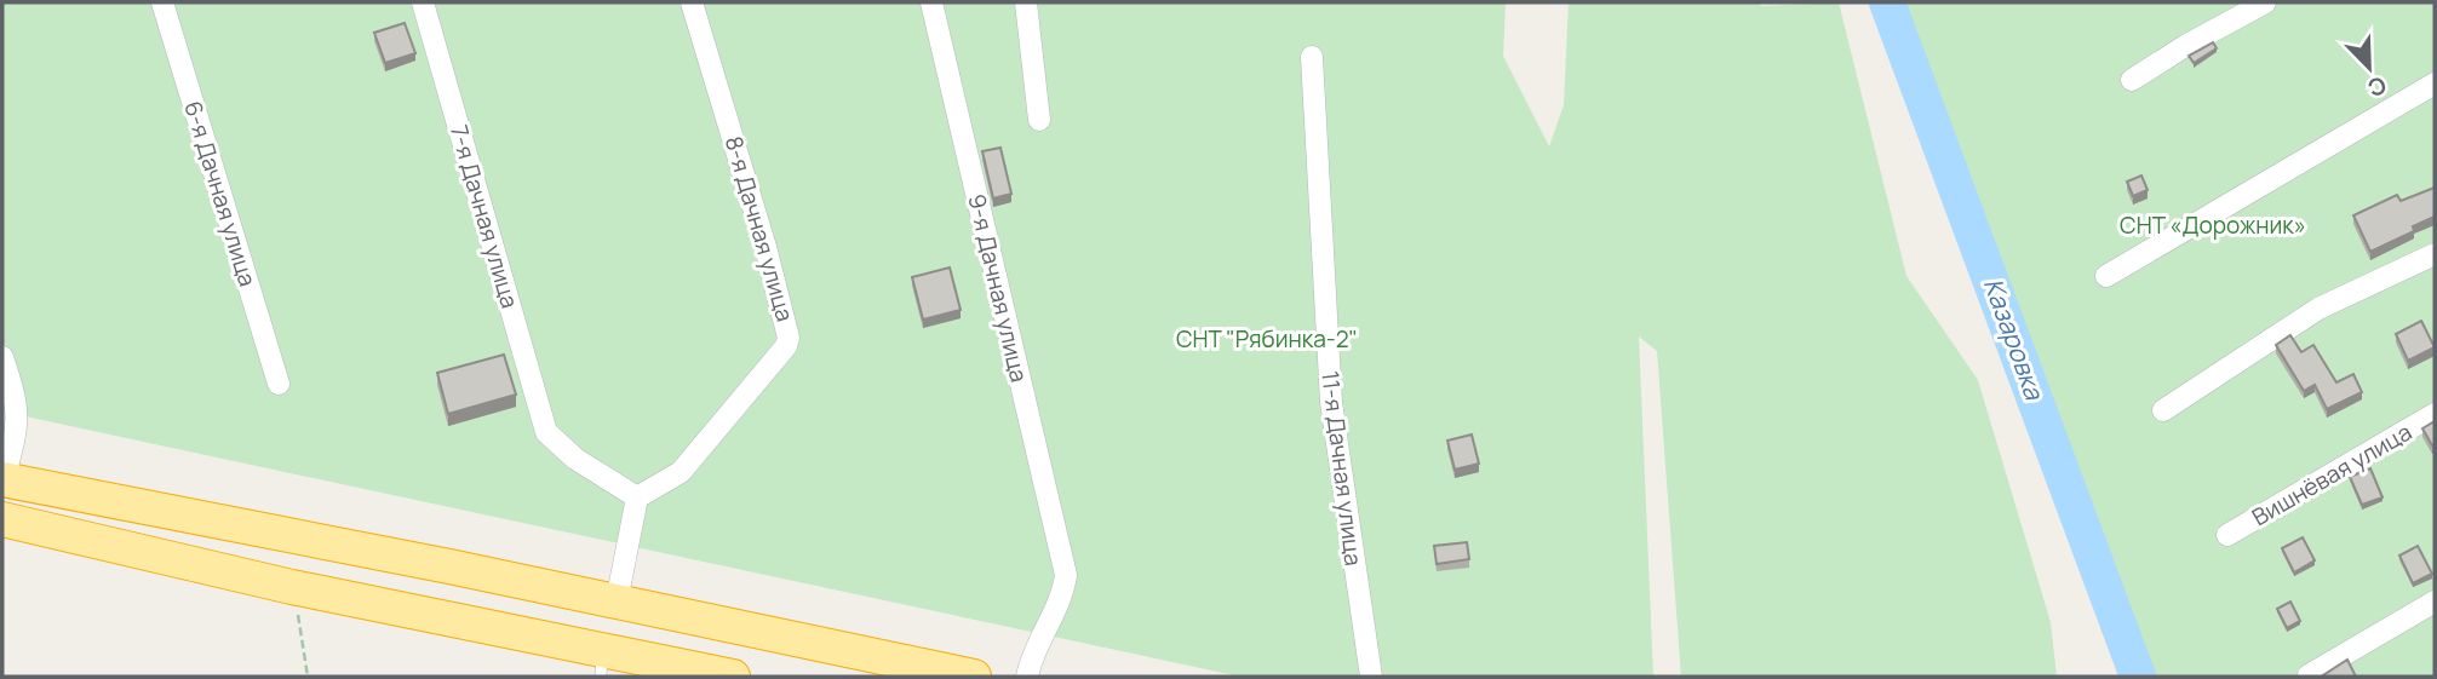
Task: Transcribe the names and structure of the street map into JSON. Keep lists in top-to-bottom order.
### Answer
{
  "streets": {
    "street": [
      "6-я Дачная улица",
      "7-я Дачная улица",
      "8-я Дачная улица",
      "9-я Дачная улица",
      "11-я Дачная улица",
      "Вишнёвая улица"
    ]
  },
  "crossings": [
    ["7-я Дачная улица", "8-я Дачная улица"]
  ],
  "water": ["Казаровка"],
  "parks": ["СНТ «Дорожник»", "СНТ \"Рябинка-2\""],
  "north": "bottom right"
}
